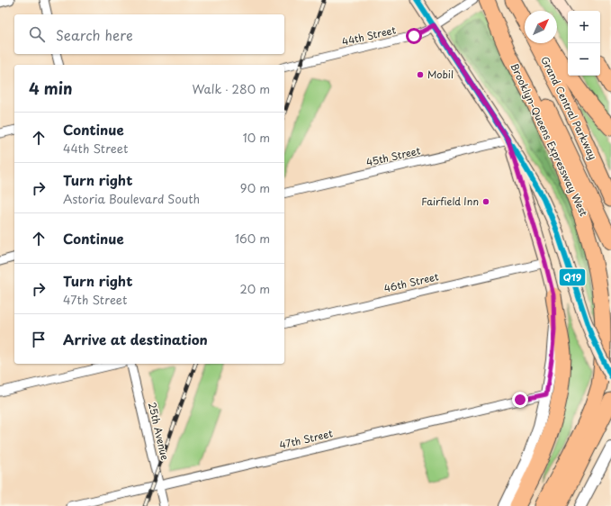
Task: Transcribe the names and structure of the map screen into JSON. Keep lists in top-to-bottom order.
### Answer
{
  "streets": {
    "highway": ["Grand Central Parkway", "Brooklyn-Queens Expressway West"],
    "street": [
      "44th Street",
      "45th Street",
      "46th Street",
      "25th Avenue",
      "47th Street"
    ]
  },
  "crossings": [
    ["Grand Central Parkway", "Brooklyn-Queens Expressway West"],
    ["25th Avenue", "47th Street"]
  ],
  "places": ["Mobil", "Fairfield Inn"],
  "lines": ["transit line Q19"],
  "north": "top right",
  "page": {
    "map_buttons": ["+", "−"],
    "search": "Search here",
    "heading": ["4 min", "Walk · 280 m"],
    "list": [
      ["Continue", "44th Street", "10 m"],
      ["Turn right", "Astoria Boulevard South", "90 m"],
      ["Continue", "160 m"],
      ["Turn right", "47th Street", "20 m"],
      "Arrive at destination"
    ]
  }
}
